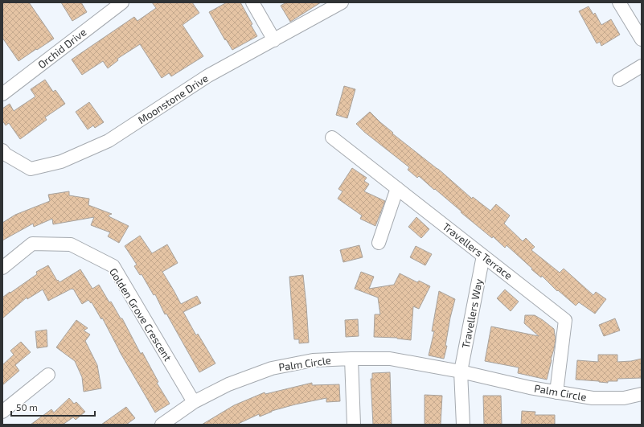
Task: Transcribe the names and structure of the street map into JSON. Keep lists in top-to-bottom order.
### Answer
{
  "streets": {
    "street": [
      "Orchid Drive",
      "Moonstone Drive",
      "Travellers Terrace",
      "Travellers Way",
      "Golden Grove Crescent",
      "Palm Circle"
    ]
  },
  "crossings": [
    ["Travellers Terrace", "Travellers Way"],
    ["Travellers Terrace", "Palm Circle"],
    ["Travellers Way", "Palm Circle"],
    ["Golden Grove Crescent", "Palm Circle"]
  ],
  "scale_bar": "50 m"
}
